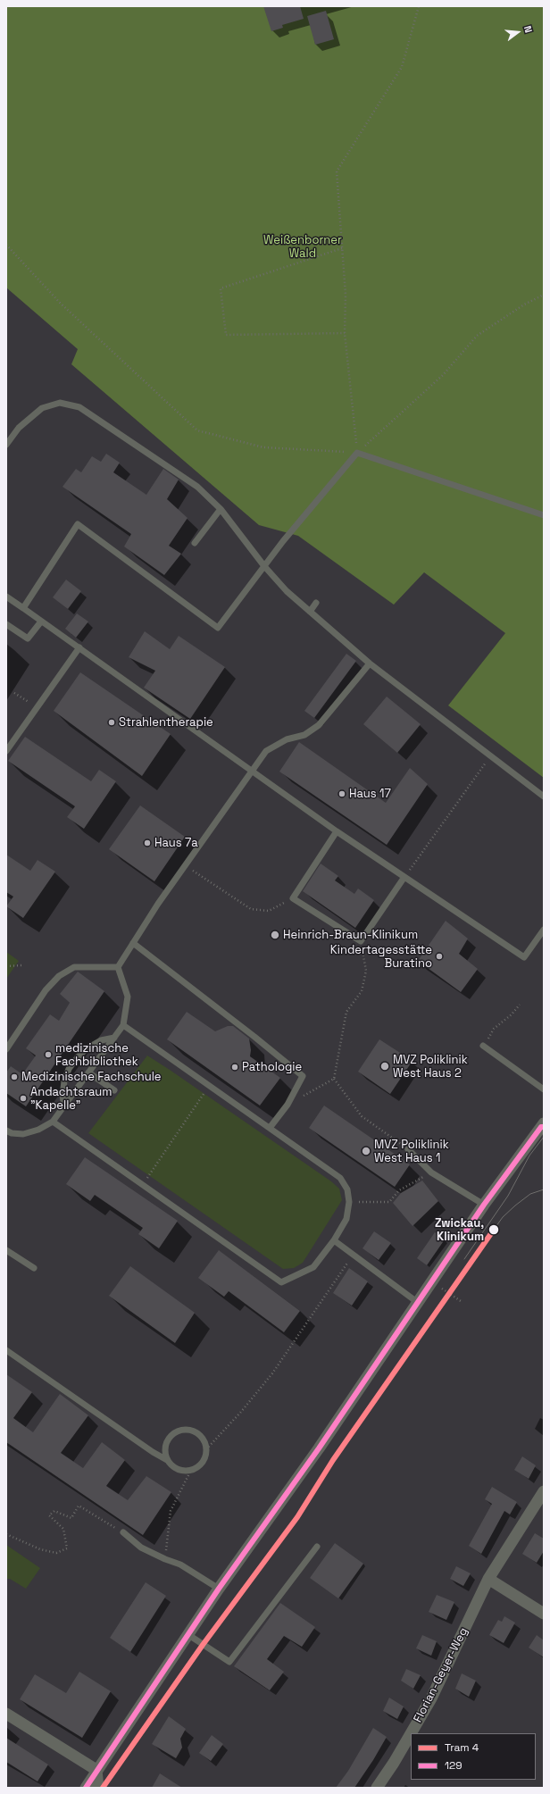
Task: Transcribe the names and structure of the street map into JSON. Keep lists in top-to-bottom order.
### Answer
{
  "streets": {
    "street": ["Florian-Geyer-Weg"]
  },
  "parks": ["Weißenborner Wald"],
  "places": [
    "Strahlentherapie",
    "Haus 17",
    "Haus 7a",
    "Heinrich-Braun-Klinikum",
    "Kindertagesstätte Buratino",
    "medizinische Fachbibliothek",
    "MVZ Poliklinik West Haus 2",
    "Pathologie",
    "Medizinische Fachschule",
    "Andachtsraum \"Kapelle\"",
    "MVZ Poliklinik West Haus 1",
    "Zwickau, Klinikum"
  ],
  "lines": ["transit line 129", "tram line 4"],
  "legend": ["Tram 4", "129"],
  "north": "right"
}
